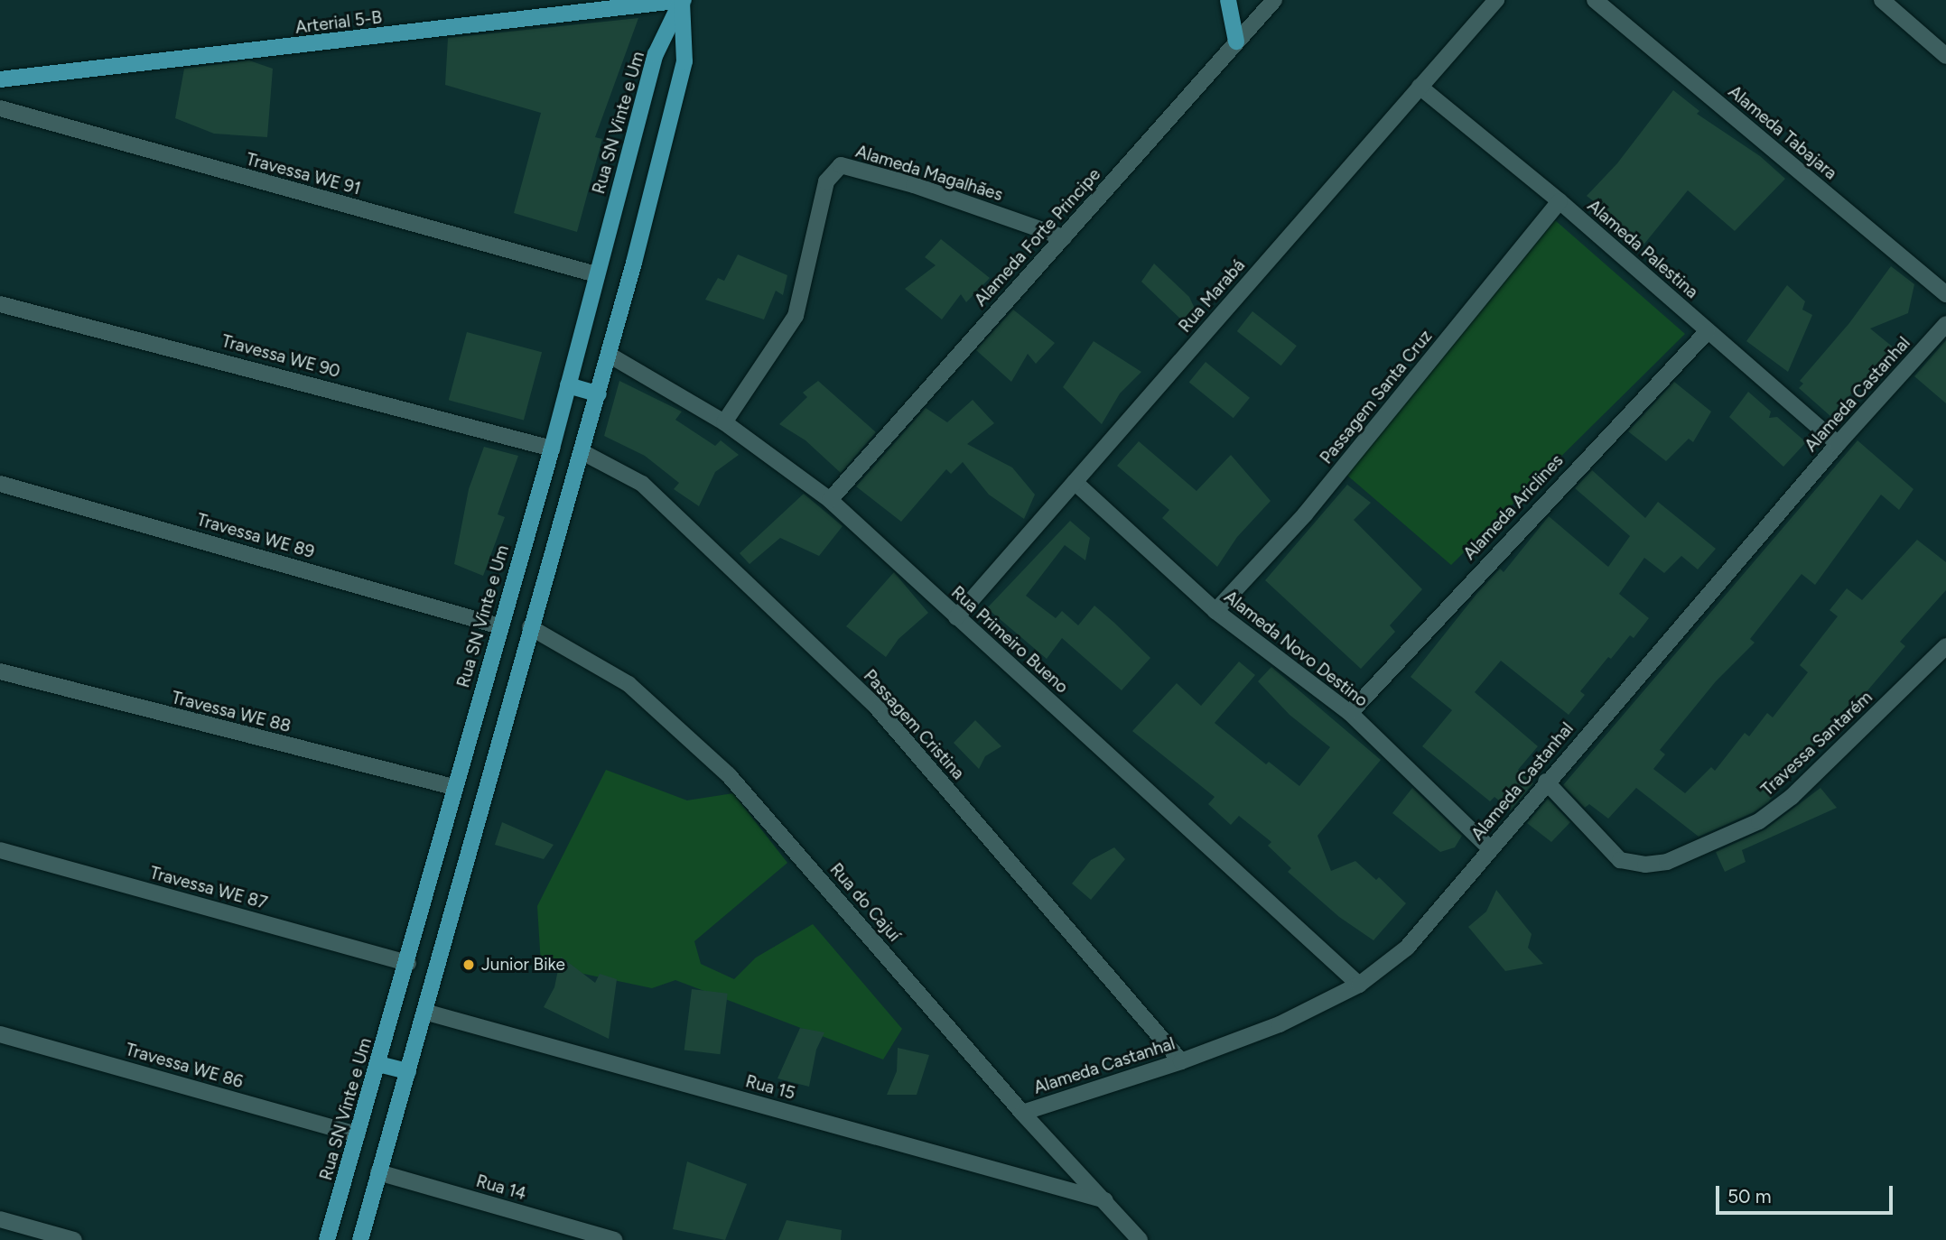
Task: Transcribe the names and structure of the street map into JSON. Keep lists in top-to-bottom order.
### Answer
{
  "streets": {
    "main road": ["Arterial 5-B", "Rua SN Vinte e Um"],
    "street": [
      "Alameda Tabajara",
      "Alameda Magalhães",
      "Travessa WE 91",
      "Alameda Forte Principe",
      "Alameda Palestina",
      "Rua Marabá",
      "Travessa WE 90",
      "Alameda Castanhal",
      "Passagem Santa Cruz",
      "Alameda Ariclines",
      "Travessa WE 89",
      "Rua Primeiro Bueno",
      "Alameda Novo Destino",
      "Travessa WE 88",
      "Passagem Cristina",
      "Travessa Santarém",
      "Travessa WE 87",
      "Rua do Cajuí",
      "Travessa WE 86",
      "Rua 15",
      "Rua 14"
    ]
  },
  "crossings": [
    ["Arterial 5-B", "Rua SN Vinte e Um"],
    ["Rua SN Vinte e Um", "Travessa WE 91"],
    ["Rua SN Vinte e Um", "Travessa WE 90"],
    ["Rua SN Vinte e Um", "Travessa WE 89"],
    ["Rua SN Vinte e Um", "Travessa WE 88"],
    ["Rua SN Vinte e Um", "Travessa WE 87"],
    ["Rua SN Vinte e Um", "Travessa WE 86"],
    ["Alameda Magalhães", "Alameda Forte Principe"],
    ["Alameda Magalhães", "Rua Primeiro Bueno"],
    ["Alameda Forte Principe", "Rua Primeiro Bueno"],
    ["Alameda Palestina", "Rua Marabá"],
    ["Alameda Palestina", "Alameda Castanhal"],
    ["Alameda Palestina", "Passagem Santa Cruz"],
    ["Alameda Palestina", "Alameda Ariclines"],
    ["Rua Marabá", "Rua Primeiro Bueno"],
    ["Rua Marabá", "Alameda Novo Destino"],
    ["Alameda Castanhal", "Rua Primeiro Bueno"],
    ["Alameda Castanhal", "Alameda Novo Destino"],
    ["Alameda Castanhal", "Passagem Cristina"],
    ["Alameda Castanhal", "Travessa Santarém"],
    ["Alameda Castanhal", "Rua do Cajuí"],
    ["Passagem Santa Cruz", "Alameda Novo Destino"],
    ["Alameda Ariclines", "Alameda Novo Destino"],
    ["Rua do Cajuí", "Rua 15"]
  ],
  "places": ["Junior Bike"],
  "scale_bar": "50 m"
}
